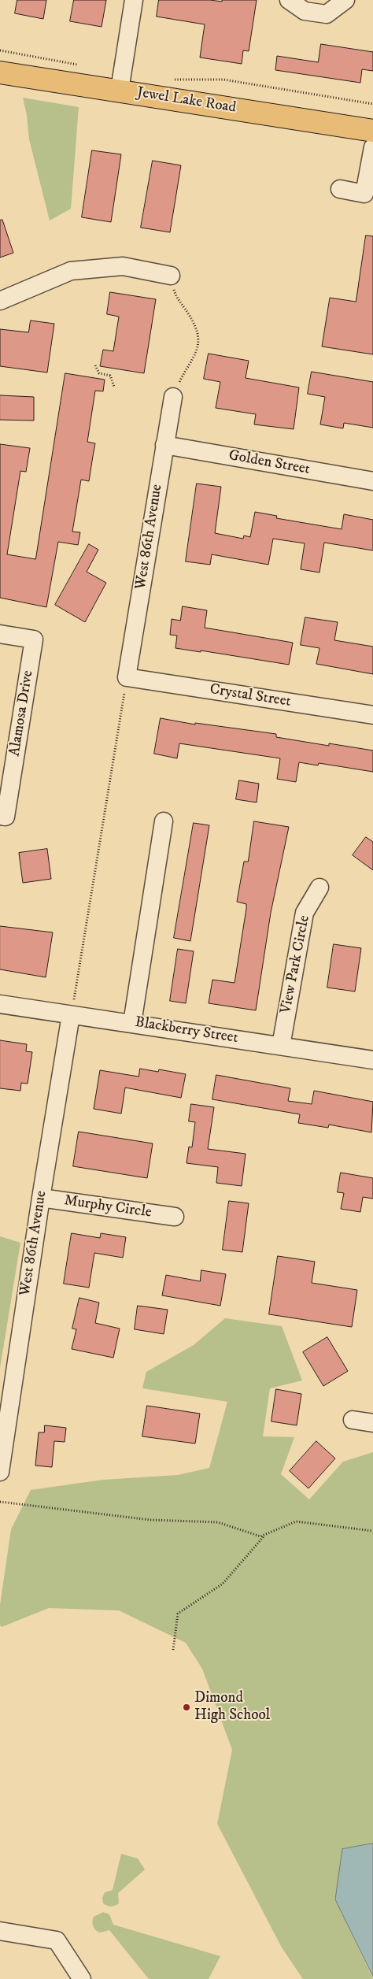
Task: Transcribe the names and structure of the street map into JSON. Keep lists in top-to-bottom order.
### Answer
{
  "streets": {
    "main road": ["Jewel Lake Road"],
    "street": [
      "Golden Street",
      "West 86th Avenue",
      "Crystal Street",
      "Alamosa Drive",
      "View Park Circle",
      "Blackberry Street",
      "Murphy Circle"
    ]
  },
  "crossings": [
    ["Golden Street", "West 86th Avenue"],
    ["West 86th Avenue", "Crystal Street"],
    ["West 86th Avenue", "Blackberry Street"],
    ["West 86th Avenue", "Murphy Circle"],
    ["View Park Circle", "Blackberry Street"]
  ],
  "places": ["Dimond High School"]
}
